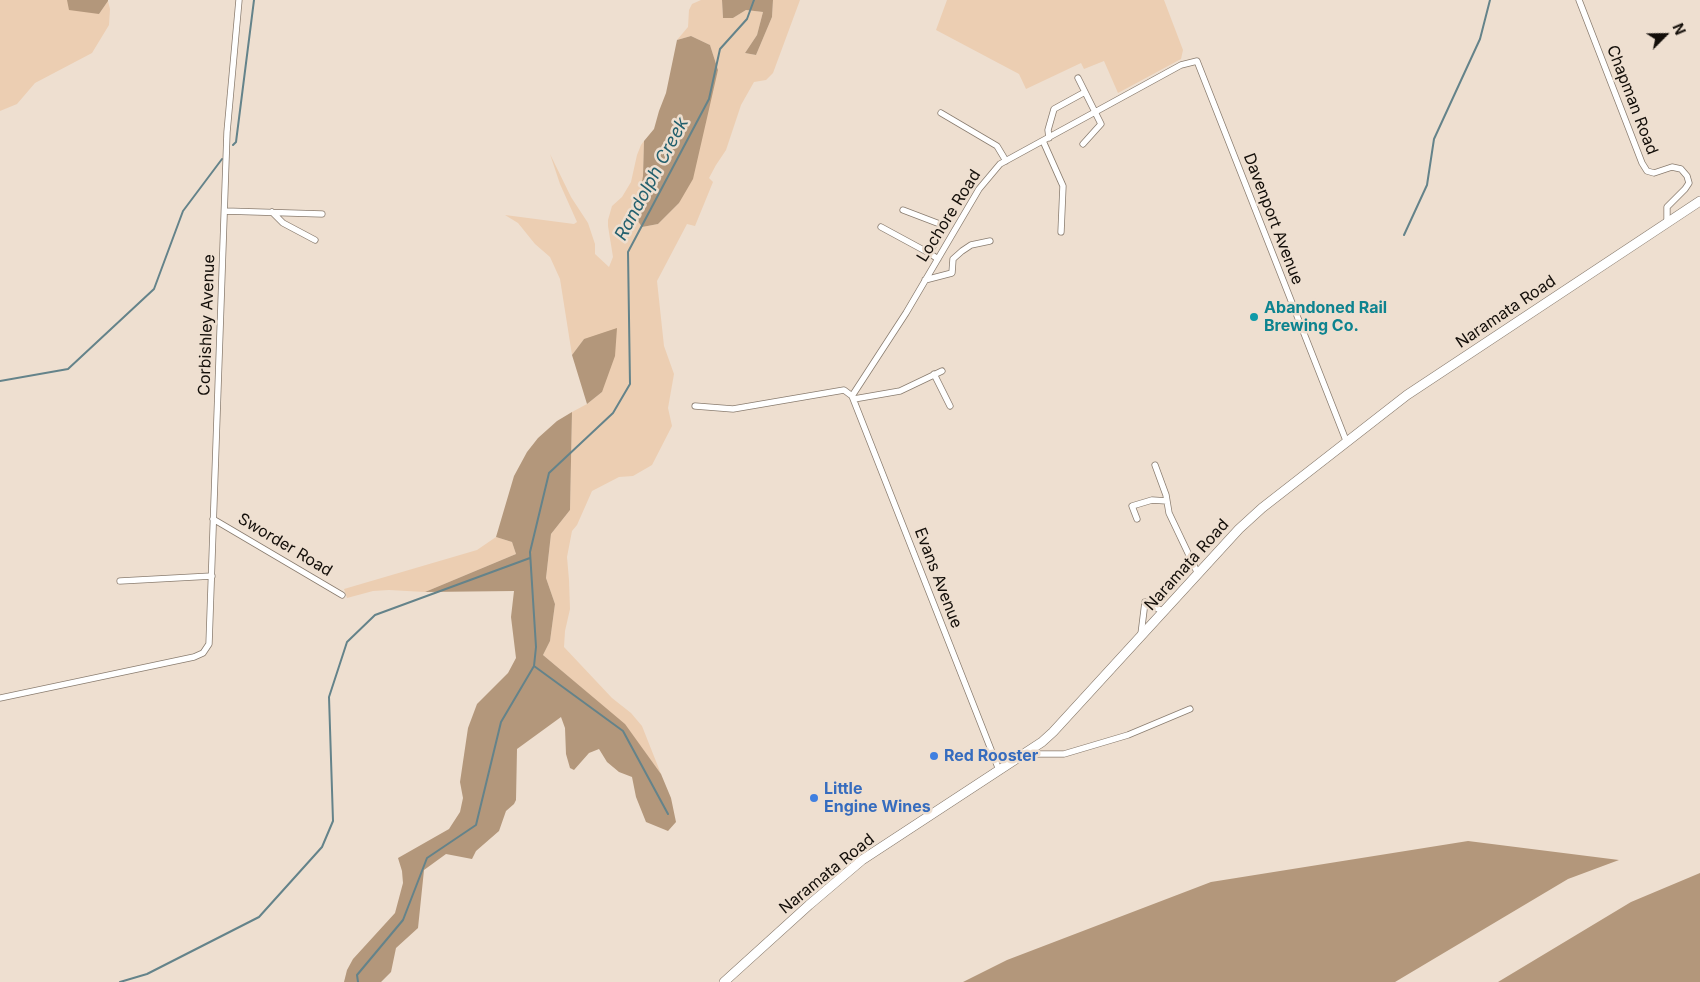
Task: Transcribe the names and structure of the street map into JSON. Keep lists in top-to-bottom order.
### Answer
{
  "streets": {
    "main road": ["Naramata Road"],
    "street": [
      "Chapman Road",
      "Lochore Road",
      "Davenport Avenue",
      "Corbishley Avenue",
      "Sworder Road",
      "Evans Avenue"
    ]
  },
  "crossings": [
    ["Chapman Road", "Naramata Road"],
    ["Lochore Road", "Davenport Avenue"],
    ["Lochore Road", "Evans Avenue"],
    ["Davenport Avenue", "Naramata Road"],
    ["Naramata Road", "Evans Avenue"],
    ["Corbishley Avenue", "Sworder Road"]
  ],
  "water": ["Randolph Creek"],
  "places": ["Abandoned Rail Brewing Co.", "Red Rooster", "Little Engine Wines"],
  "north": "top right"
}
